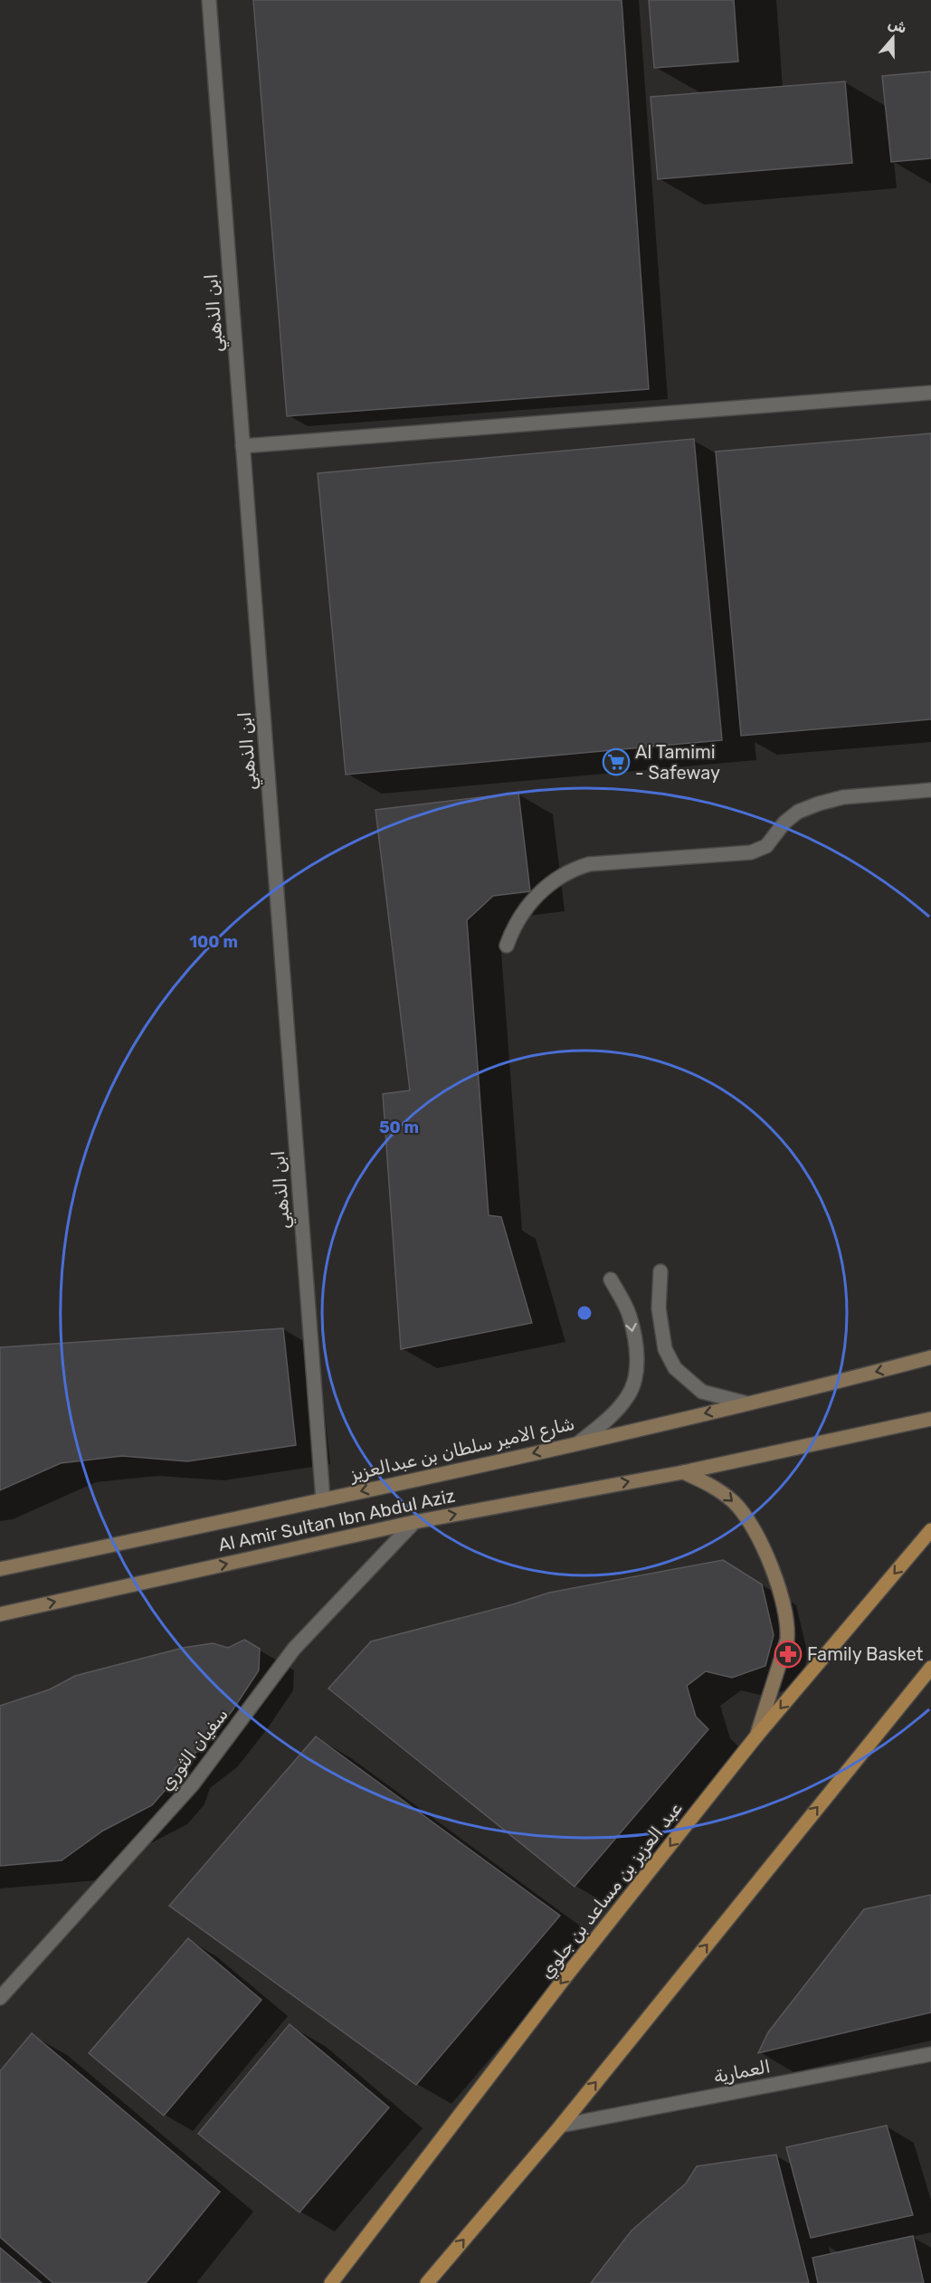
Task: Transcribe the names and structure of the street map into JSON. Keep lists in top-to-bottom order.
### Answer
{
  "streets": {
    "main road": ["عبد العزيز بن مساعد بن جلوي"],
    "street": [
      "ابن الذهبي",
      "شارع الامير سلطان بن عبدالعزيز",
      "Al Amir Sultan Ibn Abdul Aziz",
      "سفيان الثوري",
      "العمارية"
    ]
  },
  "crossings": [
    ["ابن الذهبي", "شارع الامير سلطان بن عبدالعزيز"],
    ["Al Amir Sultan Ibn Abdul Aziz", "سفيان الثوري"]
  ],
  "one_way": ["شارع الامير سلطان بن عبدالعزيز", "Al Amir Sultan Ibn Abdul Aziz"],
  "places": {
    "supermarket": ["Al Tamimi - Safeway"],
    "pharmacy": ["Family Basket"]
  },
  "north": "top",
  "rings": ["100 m", "50 m"]
}
